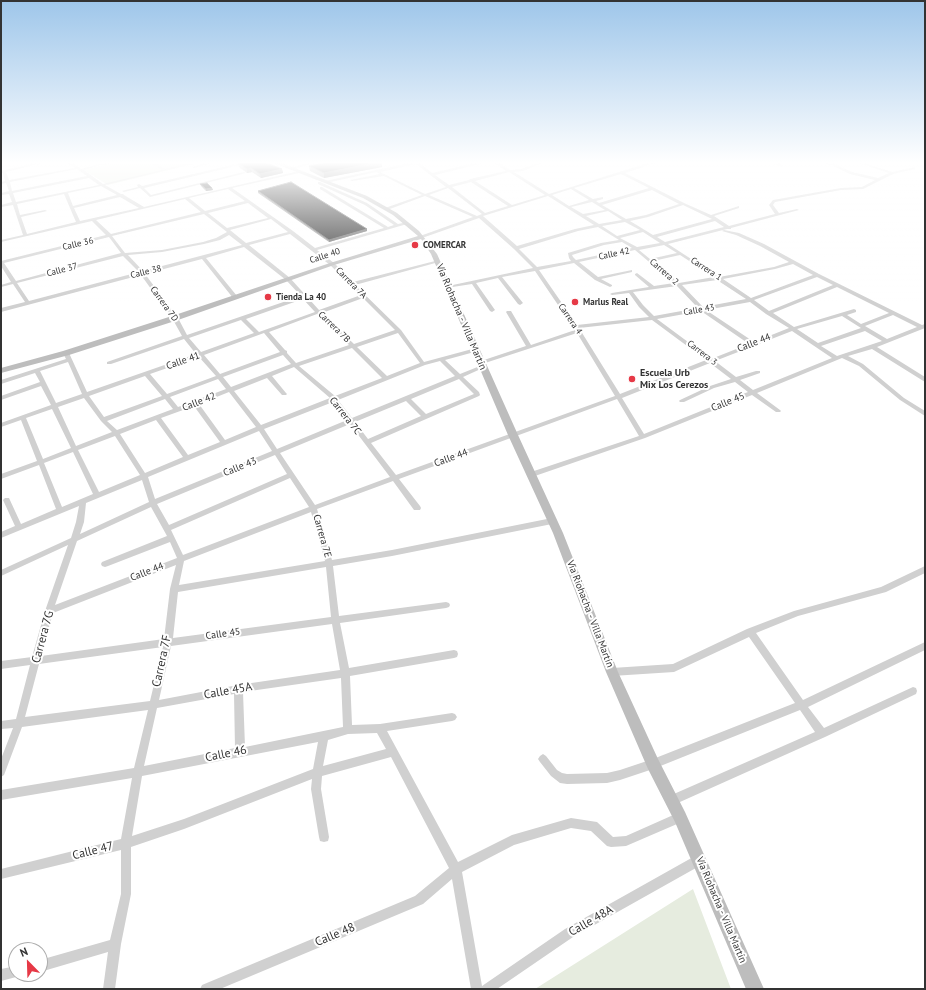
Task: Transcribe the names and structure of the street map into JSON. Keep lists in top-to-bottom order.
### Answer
{
  "streets": {
    "main road": ["Calle 40", "Vía Riohacha - Villa Martín"],
    "street": [
      "Calle 36",
      "Calle 42",
      "Carrera 1",
      "Calle 37",
      "Calle 38",
      "Carrera 2",
      "Carrera 7A",
      "Carrera 7D",
      "Calle 43",
      "Carrera 4",
      "Carrera 7B",
      "Calle 44",
      "Carrera 3",
      "Calle 41",
      "Calle 45",
      "Carrera 7C",
      "Carrera 7E",
      "Carrera 7G",
      "Carrera 7F",
      "Calle 45A",
      "Calle 46",
      "Calle 47",
      "Calle 48A",
      "Calle 48"
    ]
  },
  "crossings": [
    ["Calle 36", "Carrera 7D"],
    ["Calle 36", "Carrera 7B"],
    ["Calle 42", "Carrera 1"],
    ["Calle 42", "Carrera 2"],
    ["Calle 42", "Carrera 7A"],
    ["Calle 42", "Vía Riohacha - Villa Martín"],
    ["Calle 42", "Carrera 4"],
    ["Calle 42", "Carrera 7B"],
    ["Calle 42", "Carrera 7C"],
    ["Calle 42", "Carrera 7E"],
    ["Calle 40", "Carrera 7A"],
    ["Calle 40", "Carrera 7D"],
    ["Calle 40", "Vía Riohacha - Villa Martín"],
    ["Calle 40", "Carrera 4"],
    ["Calle 40", "Carrera 7B"],
    ["Carrera 1", "Calle 43"],
    ["Carrera 1", "Calle 44"],
    ["Carrera 1", "Calle 45"],
    ["Calle 37", "Carrera 7A"],
    ["Calle 37", "Carrera 7D"],
    ["Calle 37", "Carrera 7B"],
    ["Calle 38", "Carrera 7A"],
    ["Calle 38", "Carrera 7D"],
    ["Calle 38", "Carrera 7B"],
    ["Carrera 2", "Calle 43"],
    ["Carrera 2", "Calle 44"],
    ["Carrera 7A", "Calle 41"],
    ["Carrera 7D", "Calle 41"],
    ["Carrera 7D", "Carrera 7E"],
    ["Calle 43", "Vía Riohacha - Villa Martín"],
    ["Calle 43", "Carrera 4"],
    ["Calle 43", "Carrera 3"],
    ["Calle 43", "Carrera 7C"],
    ["Calle 43", "Carrera 7E"],
    ["Calle 43", "Carrera 7G"],
    ["Vía Riohacha - Villa Martín", "Calle 44"],
    ["Vía Riohacha - Villa Martín", "Calle 45"],
    ["Vía Riohacha - Villa Martín", "Calle 48A"],
    ["Vía Riohacha - Villa Martín", "Calle 48"],
    ["Carrera 4", "Calle 44"],
    ["Carrera 4", "Calle 45"],
    ["Carrera 7B", "Calle 41"],
    ["Calle 44", "Carrera 3"],
    ["Calle 44", "Carrera 7C"],
    ["Calle 44", "Carrera 7E"],
    ["Calle 44", "Carrera 7G"],
    ["Calle 44", "Carrera 7F"],
    ["Carrera 3", "Calle 45"],
    ["Calle 41", "Carrera 7C"],
    ["Calle 41", "Carrera 7E"],
    ["Calle 45", "Carrera 7E"],
    ["Calle 45", "Carrera 7G"],
    ["Calle 45", "Carrera 7F"],
    ["Carrera 7E", "Calle 45A"],
    ["Carrera 7E", "Calle 46"],
    ["Carrera 7G", "Calle 45A"],
    ["Carrera 7F", "Calle 45A"],
    ["Carrera 7F", "Calle 46"],
    ["Carrera 7F", "Calle 47"]
  ],
  "places": [
    "COMERCAR",
    "Tienda La 40",
    "Marlus Real",
    "Escuela Urb Mix Los Cerezos"
  ],
  "north": "top left"
}
